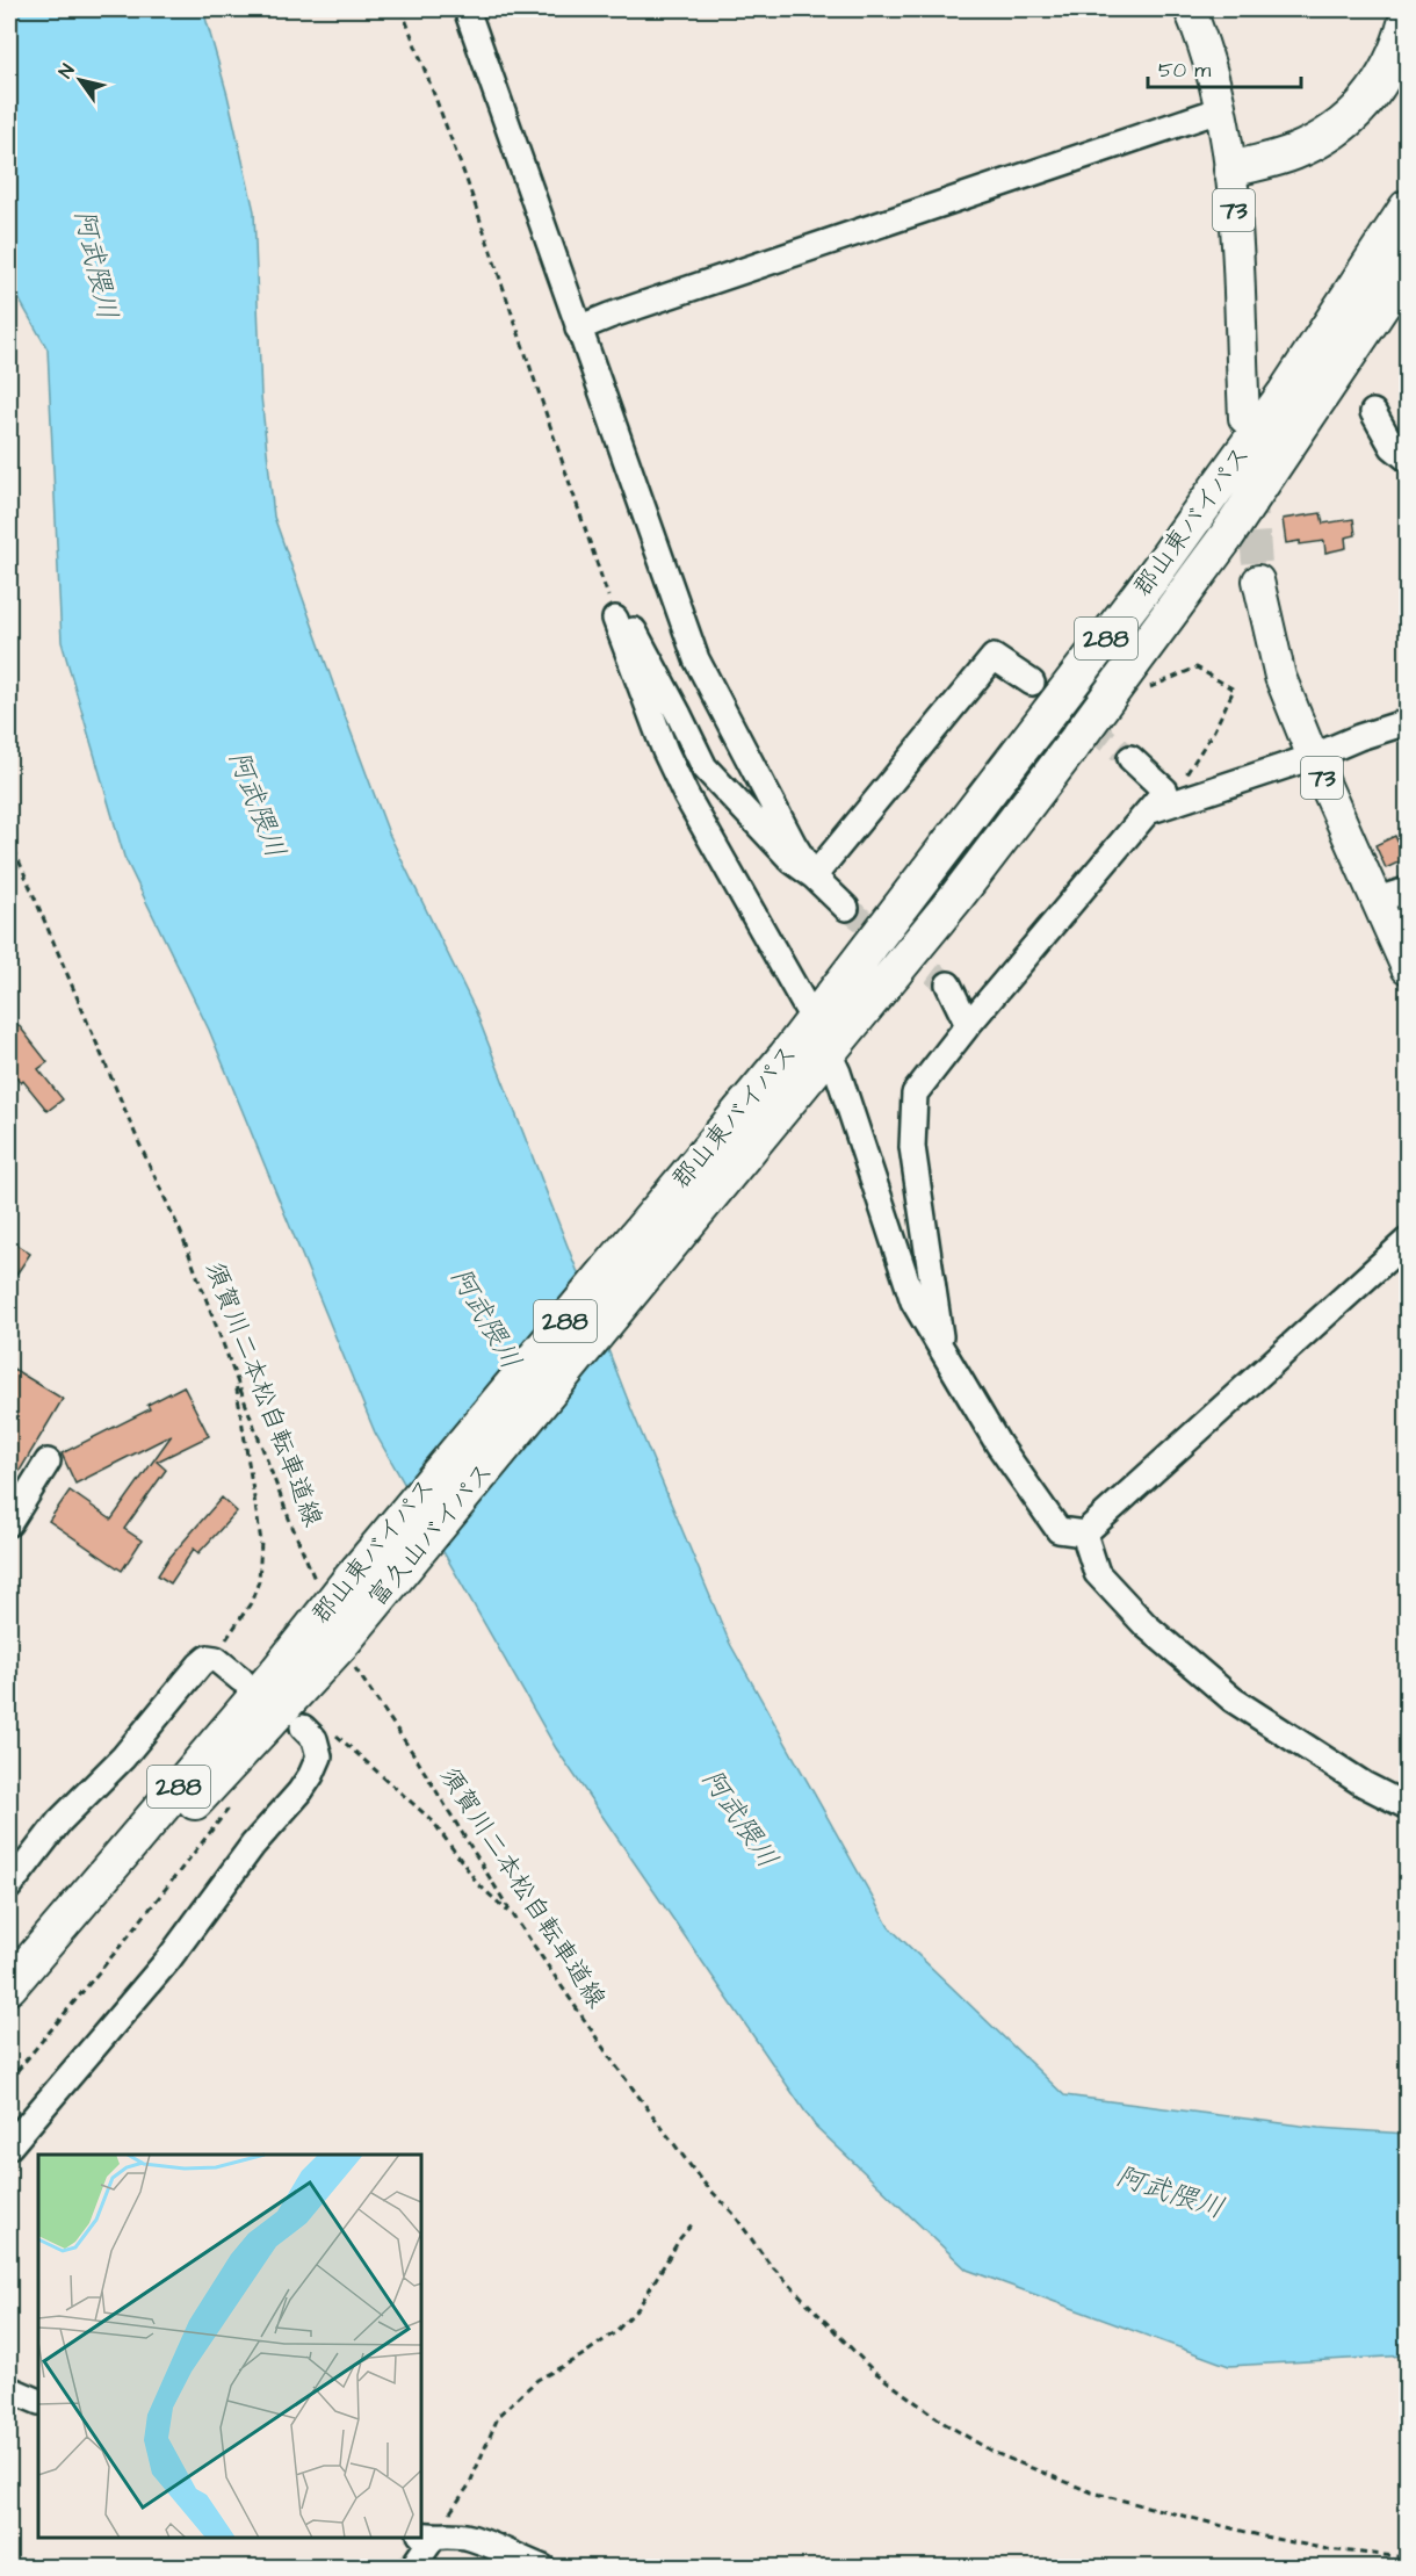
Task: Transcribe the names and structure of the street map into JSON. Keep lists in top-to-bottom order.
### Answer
{
  "streets": {
    "highway": ["郡山東バイパス", "288", "富久山バイパス"],
    "main road": ["73"],
    "path": ["須賀川二本松自転車道線"]
  },
  "crossings": [
    ["郡山東バイパス", "須賀川二本松自転車道線"],
    ["郡山東バイパス", "富久山バイパス"],
    ["須賀川二本松自転車道線", "富久山バイパス"]
  ],
  "water": ["阿武隈川"],
  "scale_bar": "50 m",
  "north": "top left"
}
